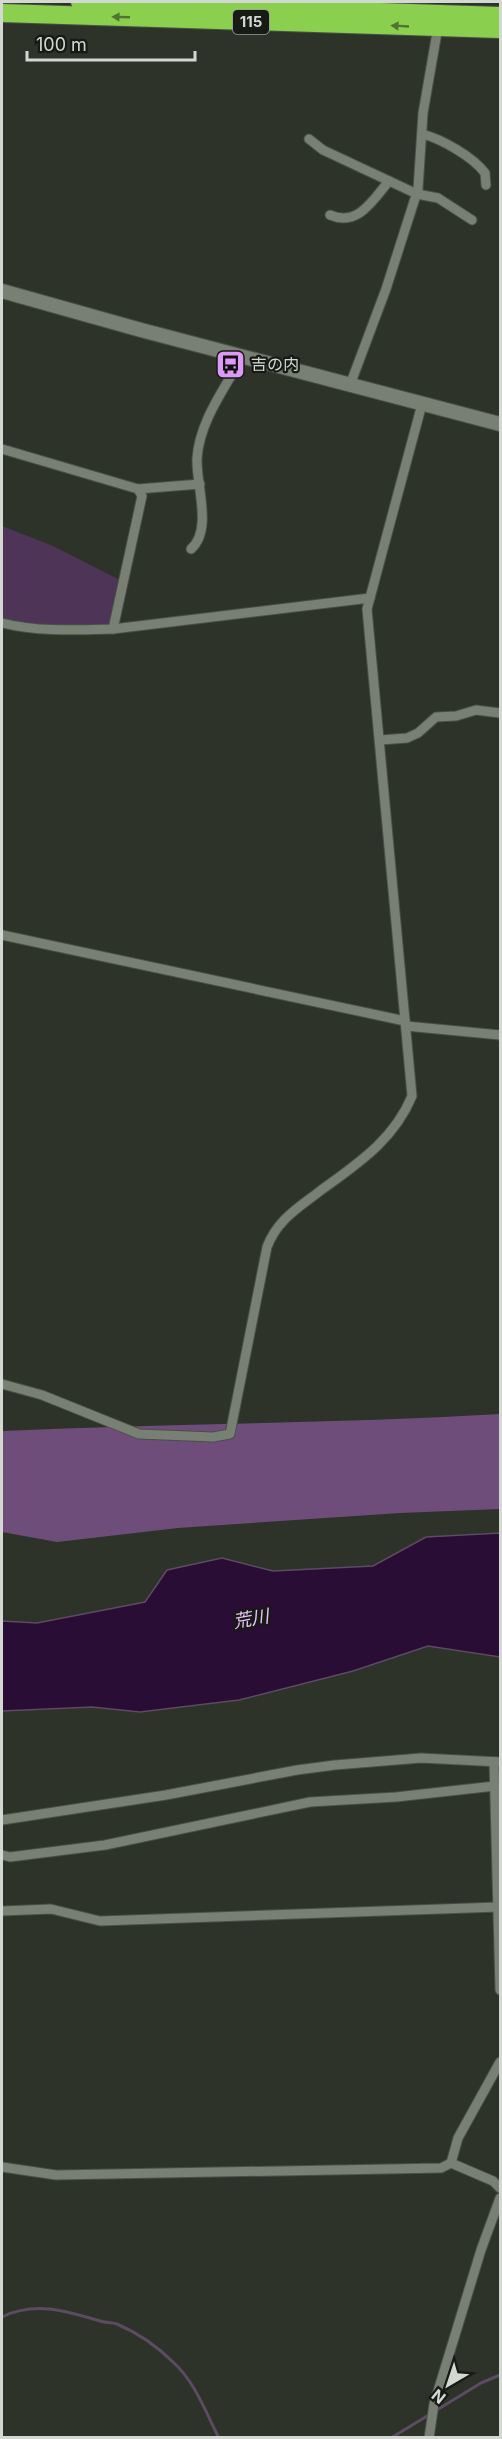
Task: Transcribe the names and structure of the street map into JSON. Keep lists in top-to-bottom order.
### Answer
{
  "streets": {
    "highway": ["115"]
  },
  "water": ["荒川"],
  "places": {
    "bus stop": ["吉の内"]
  },
  "scale_bar": "100 m",
  "north": "bottom left"
}
